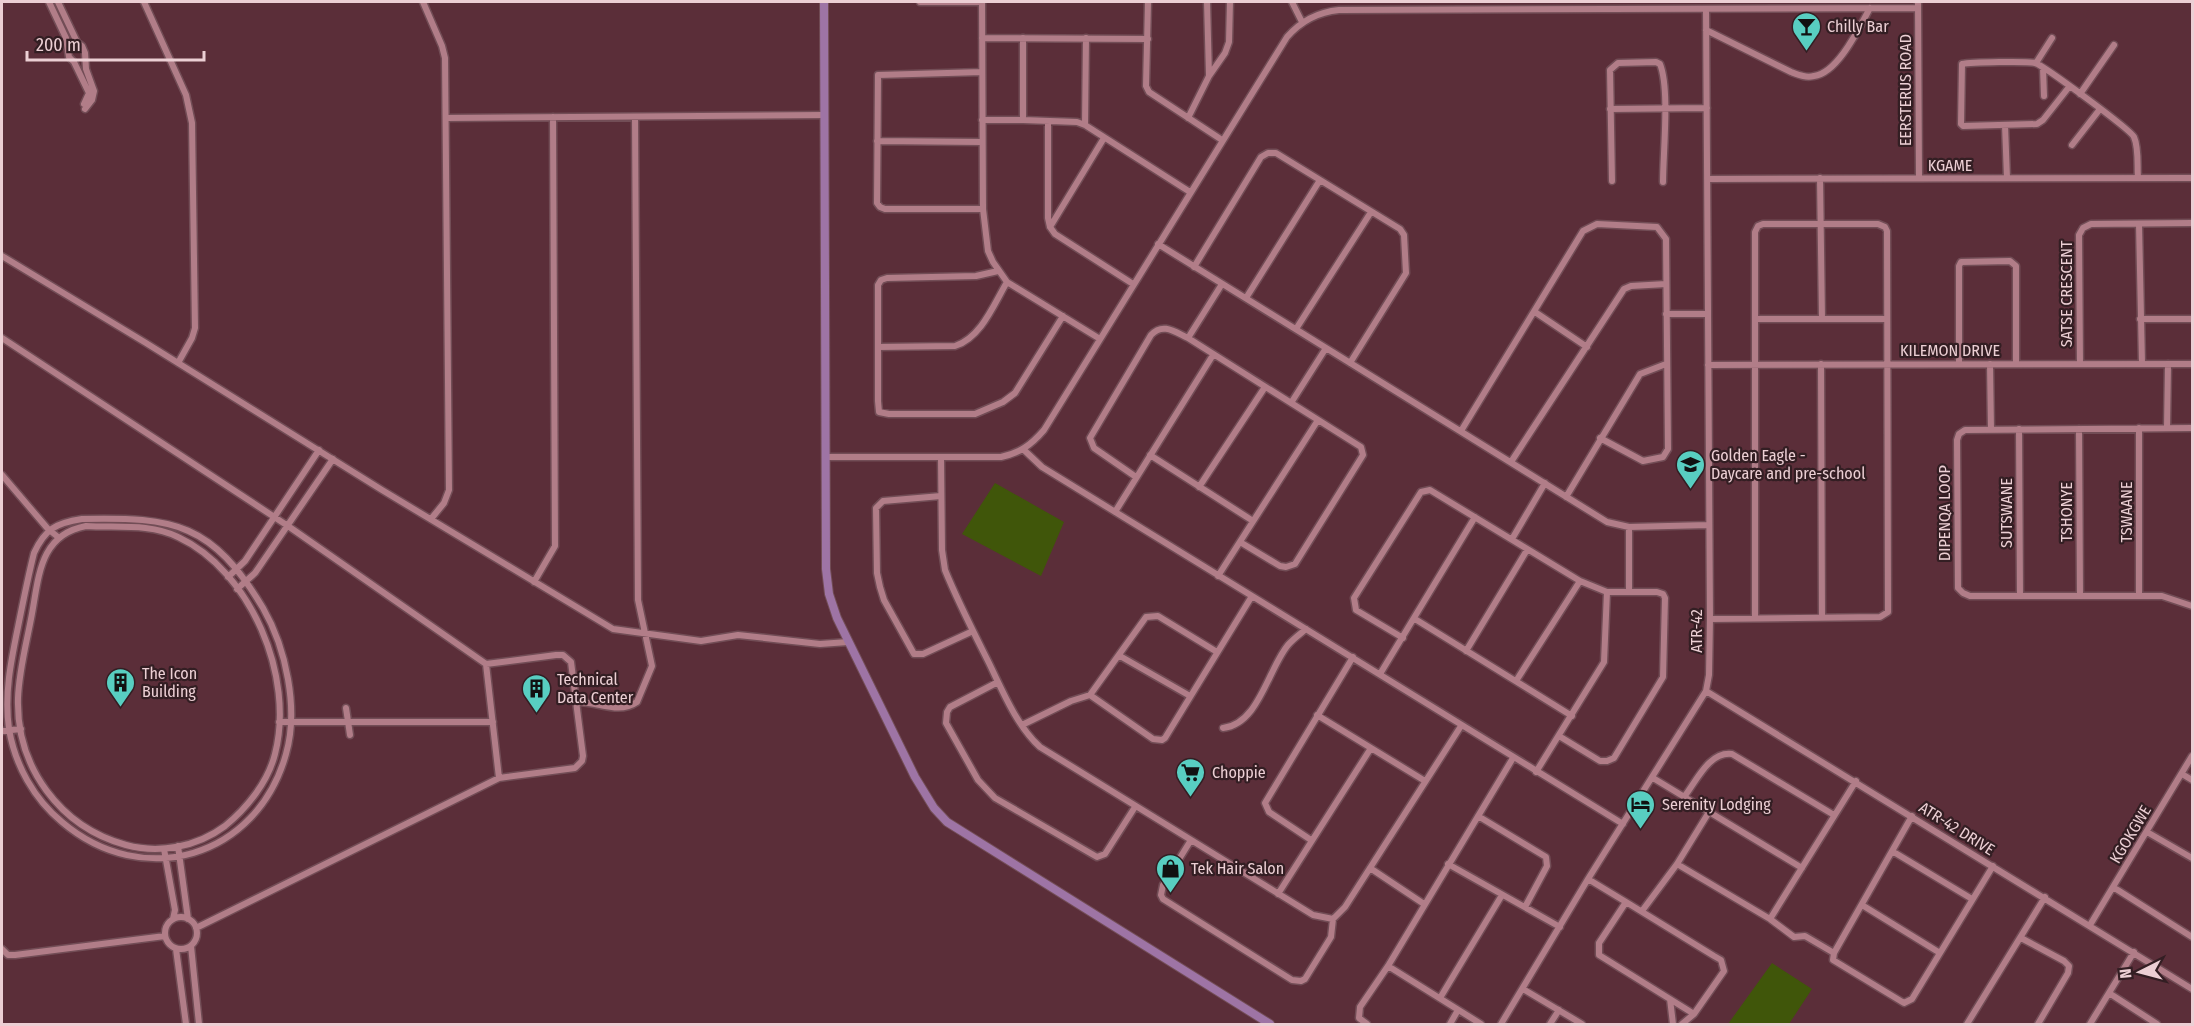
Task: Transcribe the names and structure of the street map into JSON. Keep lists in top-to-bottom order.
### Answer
{
  "streets": {
    "street": [
      "EERSTERUS ROAD",
      "KGAME",
      "SATSE CRESCENT",
      "KILEMON DRIVE",
      "TSHONYE",
      "TSWAANE",
      "DIPENQA LOOP",
      "SUTSWANE",
      "ATR-42",
      "ATR-42 DRIVE",
      "KGOKGWE"
    ]
  },
  "crossings": [
    ["EERSTERUS ROAD", "KGAME"],
    ["KGAME", "ATR-42"],
    ["SATSE CRESCENT", "KILEMON DRIVE"],
    ["KILEMON DRIVE", "ATR-42"],
    ["TSHONYE", "DIPENQA LOOP"],
    ["TSWAANE", "DIPENQA LOOP"],
    ["DIPENQA LOOP", "SUTSWANE"],
    ["ATR-42", "ATR-42 DRIVE"],
    ["ATR-42 DRIVE", "KGOKGWE"]
  ],
  "places": {
    "bar": ["Chilly Bar"],
    "school or university": ["Golden Eagle - Daycare and pre-school"],
    "building": ["The Icon Building", "Technical Data Center"],
    "supermarket": ["Choppie"],
    "hotel": ["Serenity Lodging"],
    "shop": ["Tek Hair Salon"]
  },
  "scale_bar": "200 m",
  "north": "left"
}
